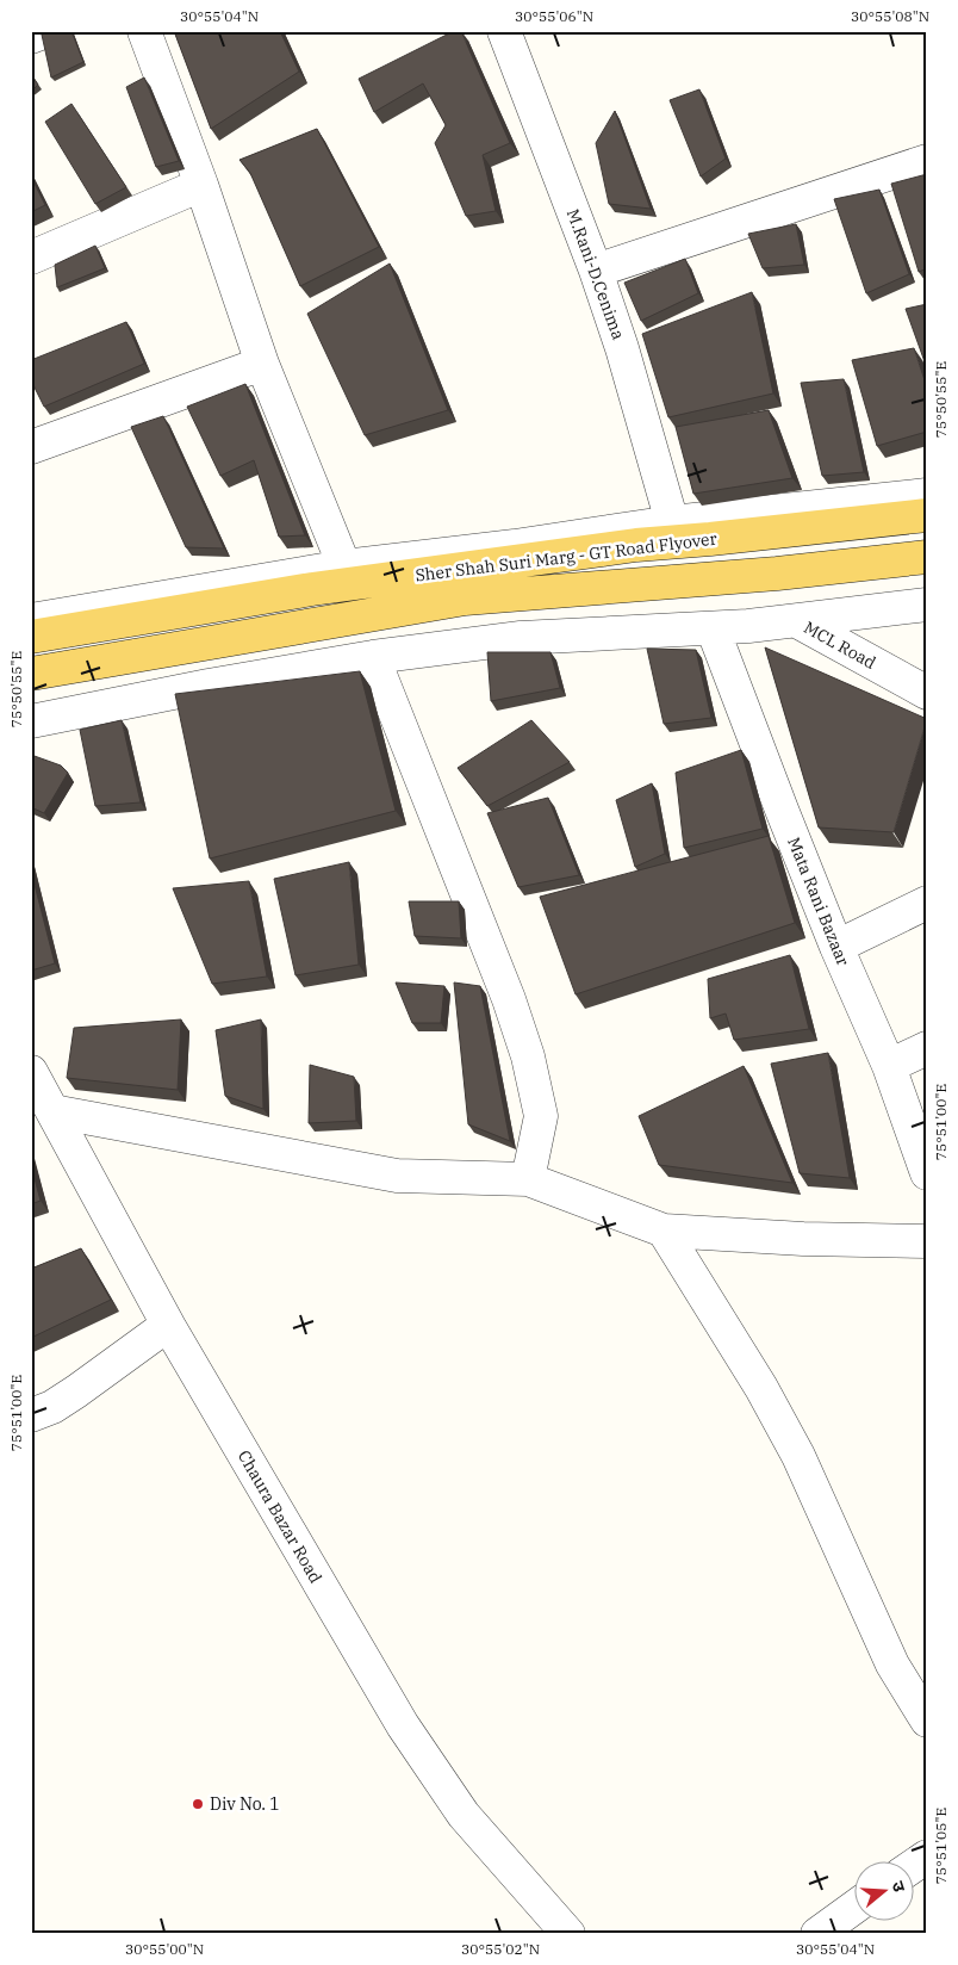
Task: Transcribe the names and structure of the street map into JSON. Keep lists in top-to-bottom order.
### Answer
{
  "streets": {
    "main road": ["Sher Shah Suri Marg - GT Road Flyover"],
    "street": [
      "M.Rani-D.Cenima",
      "MCL Road",
      "Mata Rani Bazaar",
      "Chaura Bazar Road"
    ]
  },
  "crossings": [
    ["MCL Road", "Mata Rani Bazaar"]
  ],
  "places": ["Div No. 1"],
  "north": "right",
  "coordinates": [
    "30°55'04\"N",
    "30°55'06\"N",
    "30°55'08\"N",
    "75°50'55\"E",
    "75°51'00\"E",
    "75°51'05\"E",
    "30°55'00\"N",
    "30°55'02\"N"
  ]
}
